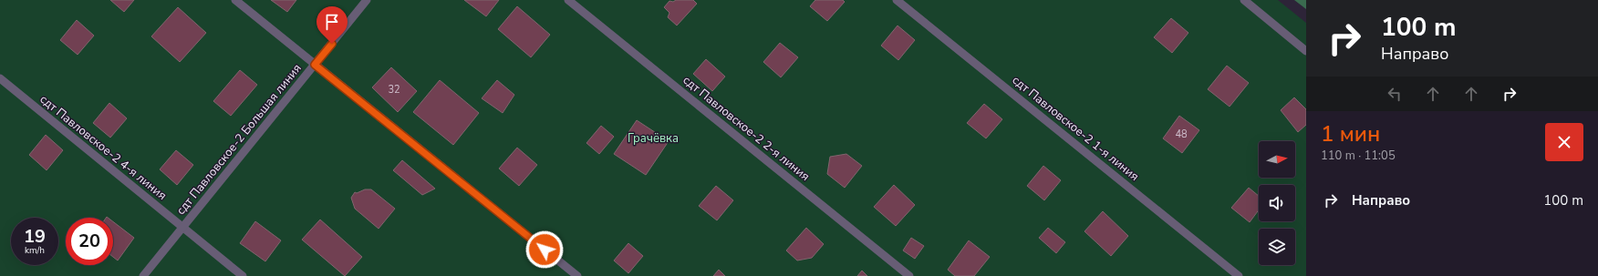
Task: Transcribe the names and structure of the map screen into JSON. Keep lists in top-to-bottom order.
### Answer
{
  "streets": {
    "lane": [
      "сдт Павловское-2 2-я линия",
      "сдт Павловское-2 1-я линия",
      "сдт Павловское-2 Большая линия",
      "сдт Павловское-2 4-я линия"
    ]
  },
  "crossings": [
    ["сдт Павловское-2 Большая линия", "сдт Павловское-2 4-я линия"]
  ],
  "parks": ["Грачёвка"],
  "house_numbers": ["32", "48"],
  "north": "right",
  "page": {
    "turn": ["100 m", "Направо"],
    "heading": ["1 мин", "110 m · 11:05"],
    "list": [
      {
        "name": "Направо",
        "value": "100 m"
      }
    ],
    "speed": "19 km/h",
    "limit": "20"
  }
}
